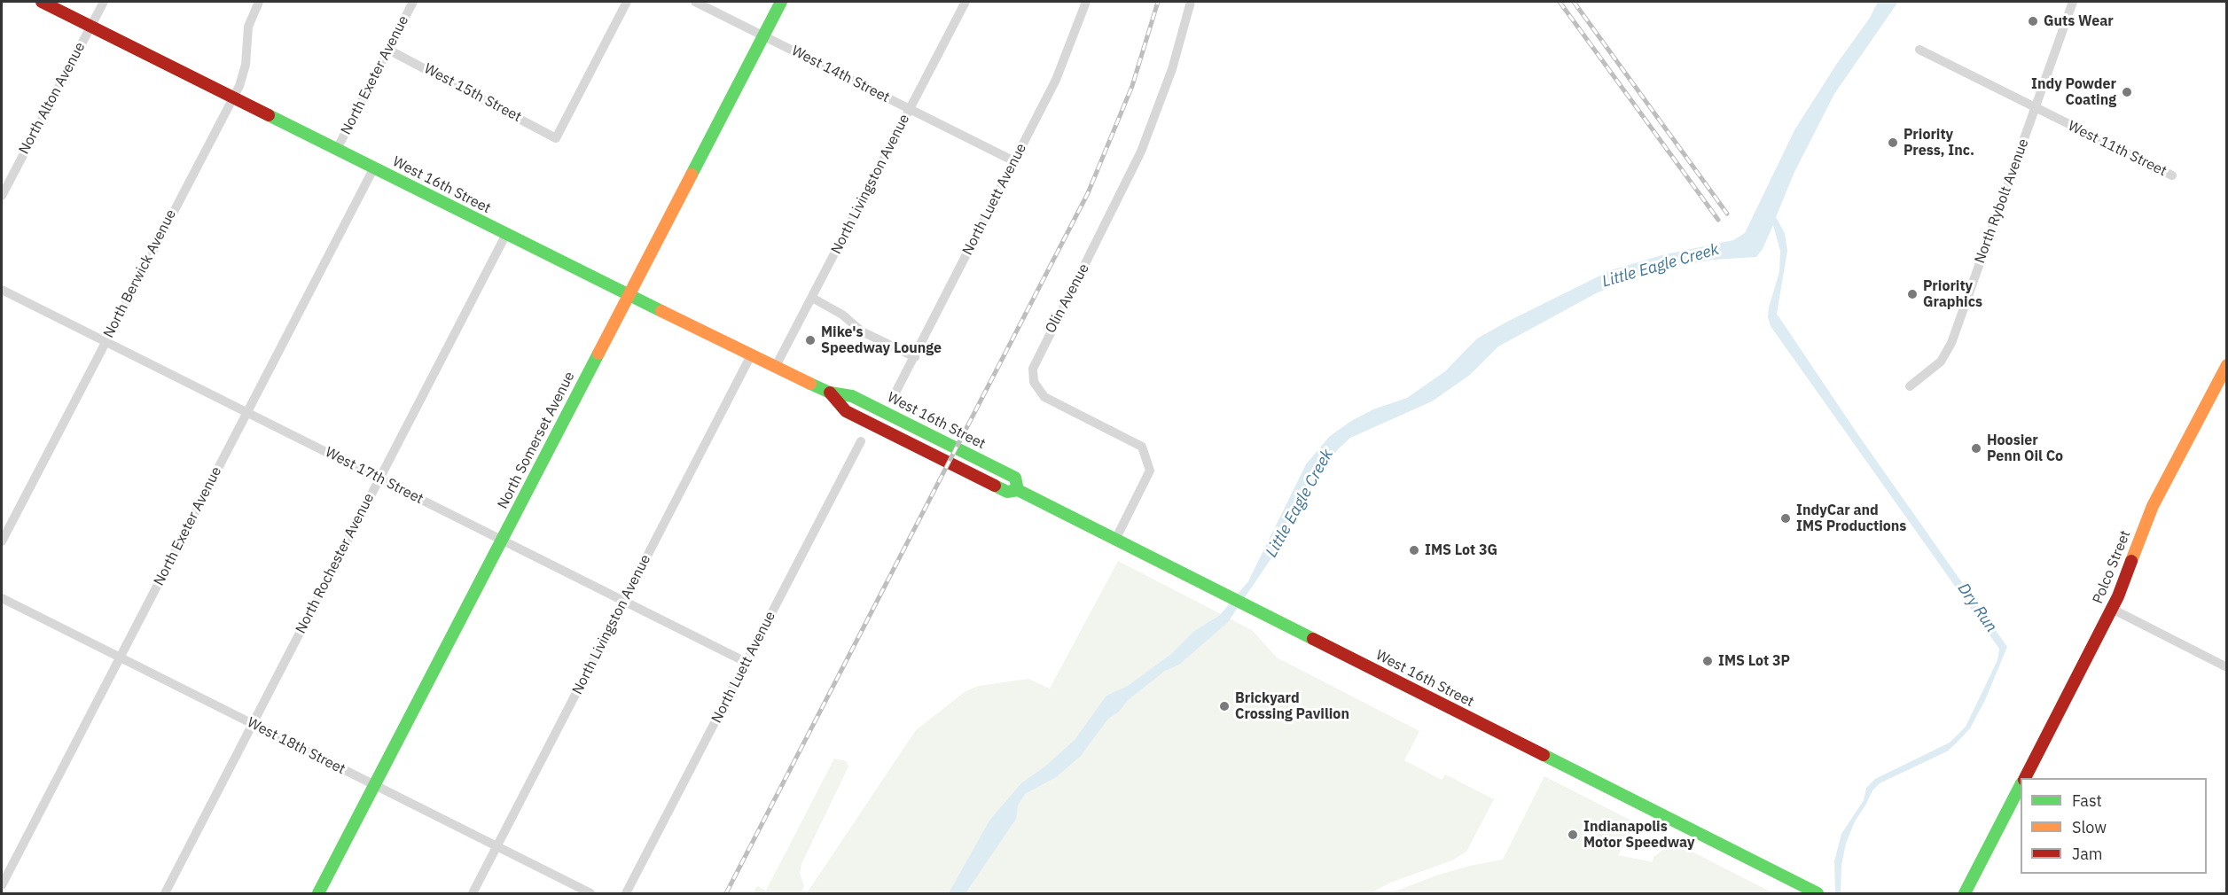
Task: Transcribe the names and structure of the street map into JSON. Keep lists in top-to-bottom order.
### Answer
{
  "streets": {
    "main road": ["West 16th Street", "North Somerset Avenue", "Polco Street"],
    "street": [
      "West 14th Street",
      "North Exeter Avenue",
      "West 15th Street",
      "North Alton Avenue",
      "West 11th Street",
      "North Livingston Avenue",
      "North Luett Avenue",
      "North Rybolt Avenue",
      "North Berwick Avenue",
      "Olin Avenue",
      "West 17th Street",
      "North Rochester Avenue",
      "West 18th Street"
    ]
  },
  "crossings": [
    ["West 14th Street", "North Livingston Avenue"],
    ["West 14th Street", "North Luett Avenue"],
    ["West 14th Street", "North Somerset Avenue"],
    ["North Exeter Avenue", "West 15th Street"],
    ["North Exeter Avenue", "West 16th Street"],
    ["North Exeter Avenue", "West 17th Street"],
    ["North Exeter Avenue", "West 18th Street"],
    ["North Alton Avenue", "West 16th Street"],
    ["West 11th Street", "North Rybolt Avenue"],
    ["North Livingston Avenue", "West 16th Street"],
    ["North Livingston Avenue", "West 17th Street"],
    ["North Livingston Avenue", "West 18th Street"],
    ["West 16th Street", "North Berwick Avenue"],
    ["West 16th Street", "Olin Avenue"],
    ["West 16th Street", "North Somerset Avenue"],
    ["West 16th Street", "North Rochester Avenue"],
    ["North Luett Avenue", "West 17th Street"],
    ["North Berwick Avenue", "West 17th Street"],
    ["North Somerset Avenue", "West 17th Street"],
    ["North Somerset Avenue", "West 18th Street"],
    ["West 17th Street", "North Rochester Avenue"],
    ["North Rochester Avenue", "West 18th Street"]
  ],
  "water": ["Little Eagle Creek", "Dry Run"],
  "places": [
    "Guts Wear",
    "Indy Powder Coating",
    "Priority Press, Inc.",
    "Priority Graphics",
    "Mike's Speedway Lounge",
    "Hoosier Penn Oil Co",
    "IndyCar and IMS Productions",
    "IMS Lot 3G",
    "IMS Lot 3P",
    "Brickyard Crossing Pavilion",
    "Indianapolis Motor Speedway"
  ],
  "legend": ["Fast", "Slow", "Jam"]
}
